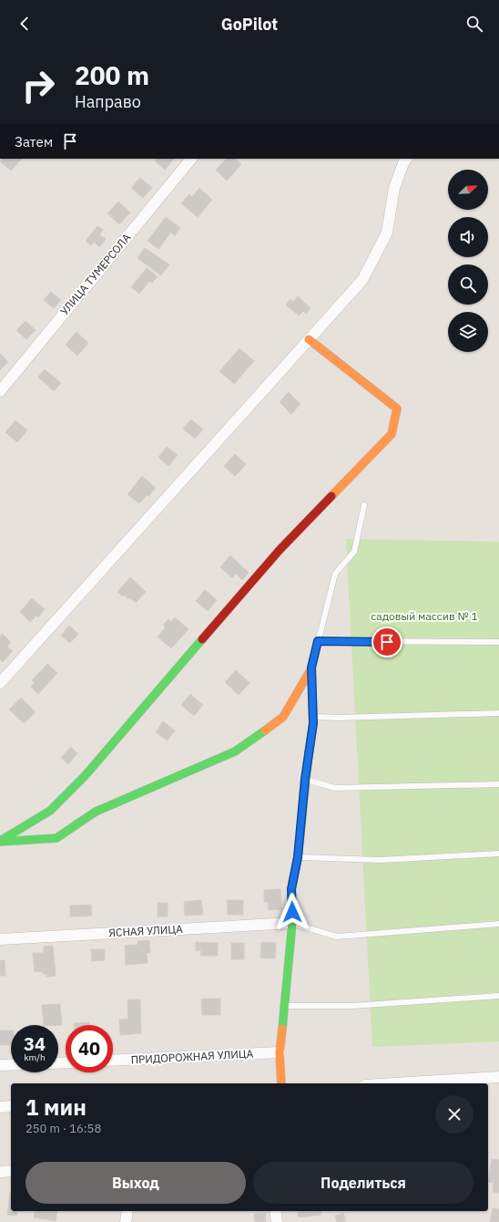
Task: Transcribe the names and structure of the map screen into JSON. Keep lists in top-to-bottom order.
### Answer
{
  "streets": {
    "street": ["УЛИЦА ТУМЕРСОЛА", "ЯСНАЯ УЛИЦА", "ПРИДОРОЖНАЯ УЛИЦА"]
  },
  "parks": ["садовый массив № 1"],
  "north": "top right",
  "page": {
    "header": "GoPilot",
    "turn": ["200 m", "Направо"],
    "then": "Затем",
    "speed": "34 km/h",
    "limit": "40",
    "heading": ["1 мин", "250 m · 16:58"],
    "buttons": ["Выход", "Поделиться"]
  }
}
